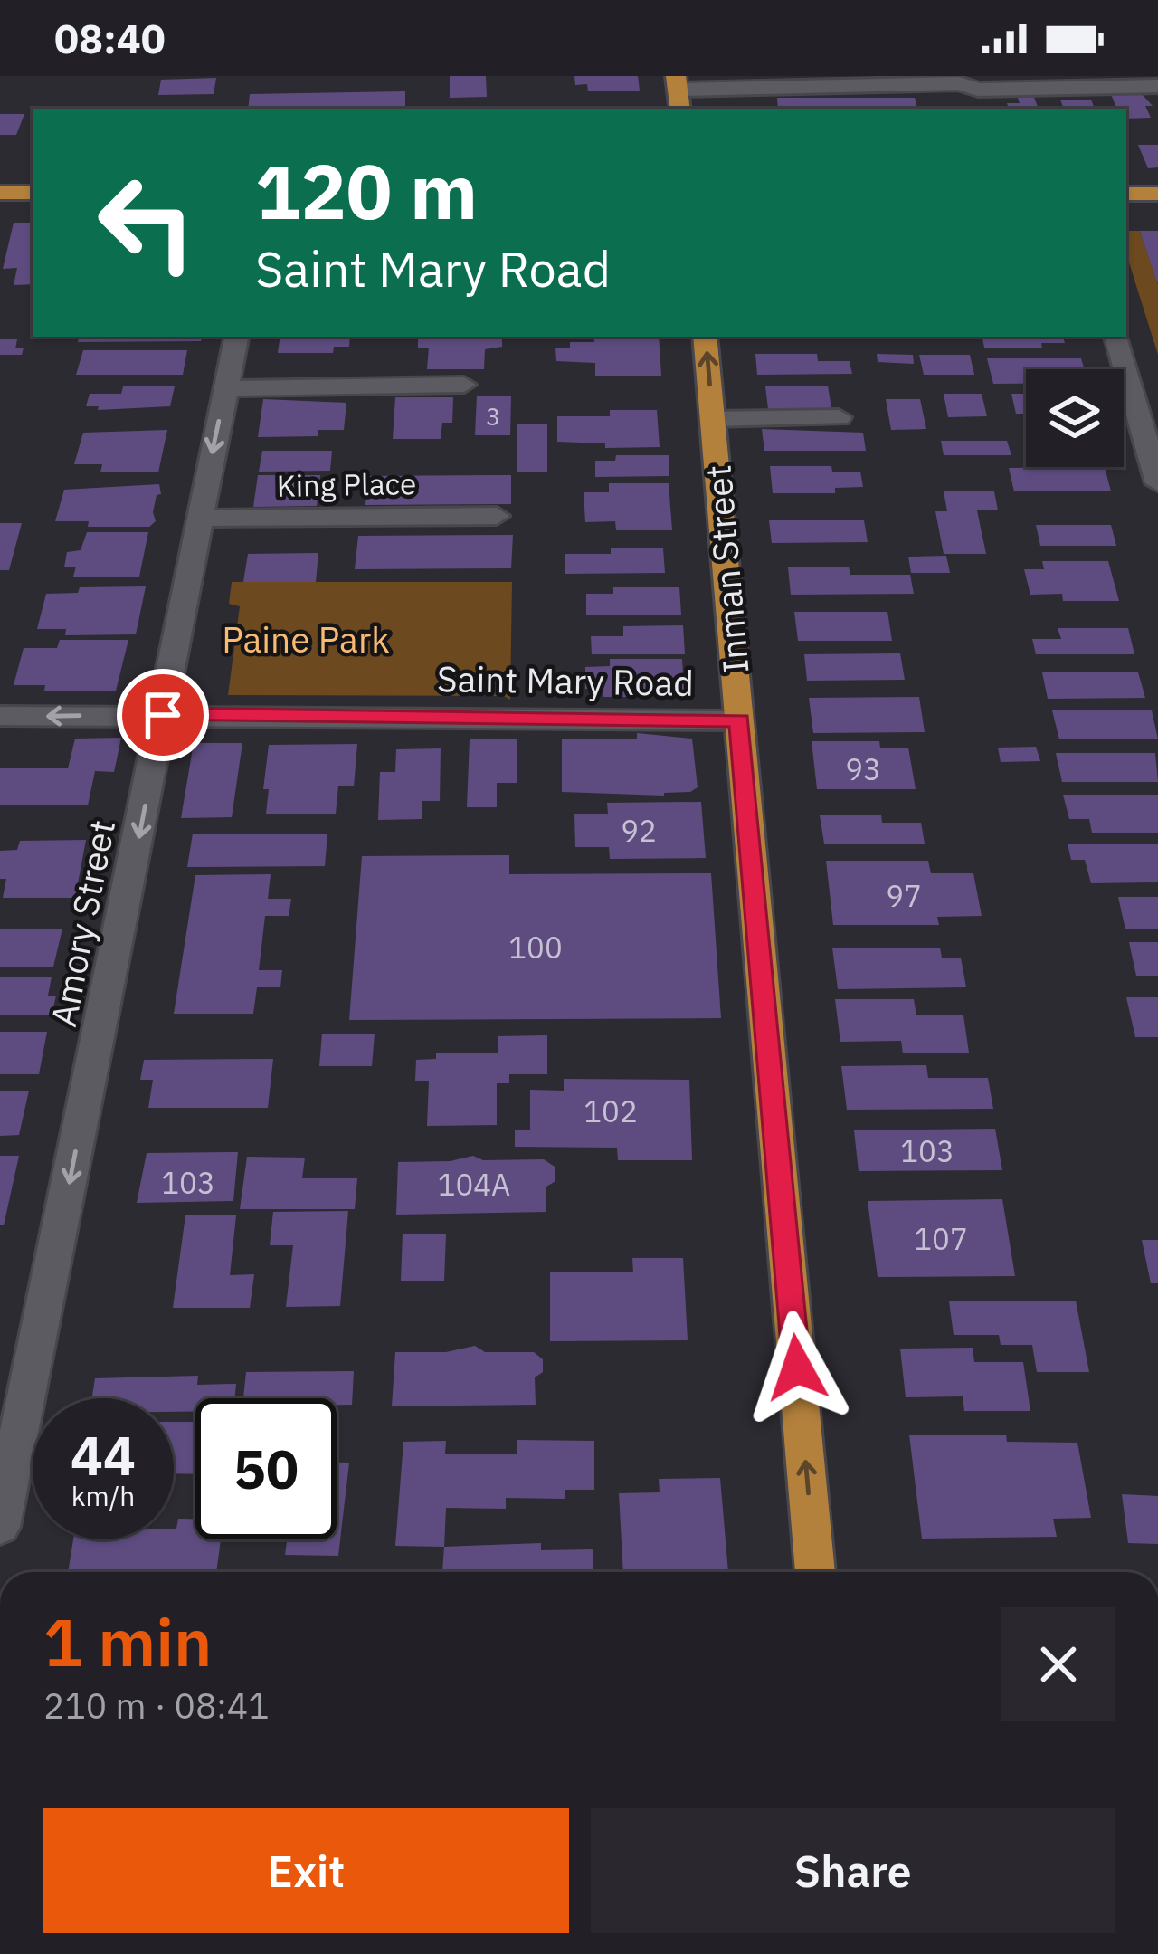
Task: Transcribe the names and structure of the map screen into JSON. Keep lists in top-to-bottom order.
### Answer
{
  "streets": {
    "main road": ["Inman Street"],
    "street": ["King Place", "Saint Mary Road", "Amory Street"]
  },
  "crossings": [
    ["King Place", "Amory Street"],
    ["Inman Street", "Saint Mary Road"],
    ["Saint Mary Road", "Amory Street"]
  ],
  "one_way": ["Inman Street", "Amory Street"],
  "parks": ["Paine Park"],
  "house_numbers": [
    "3",
    "93",
    "92",
    "97",
    "100",
    "102",
    "103",
    "103",
    "104A",
    "107"
  ],
  "page": {
    "status": "08:40",
    "turn": ["120 m", "Saint Mary Road"],
    "speed": "44 km/h",
    "limit": "50",
    "heading": ["1 min", "210 m · 08:41"],
    "buttons": ["Exit", "Share"]
  }
}
